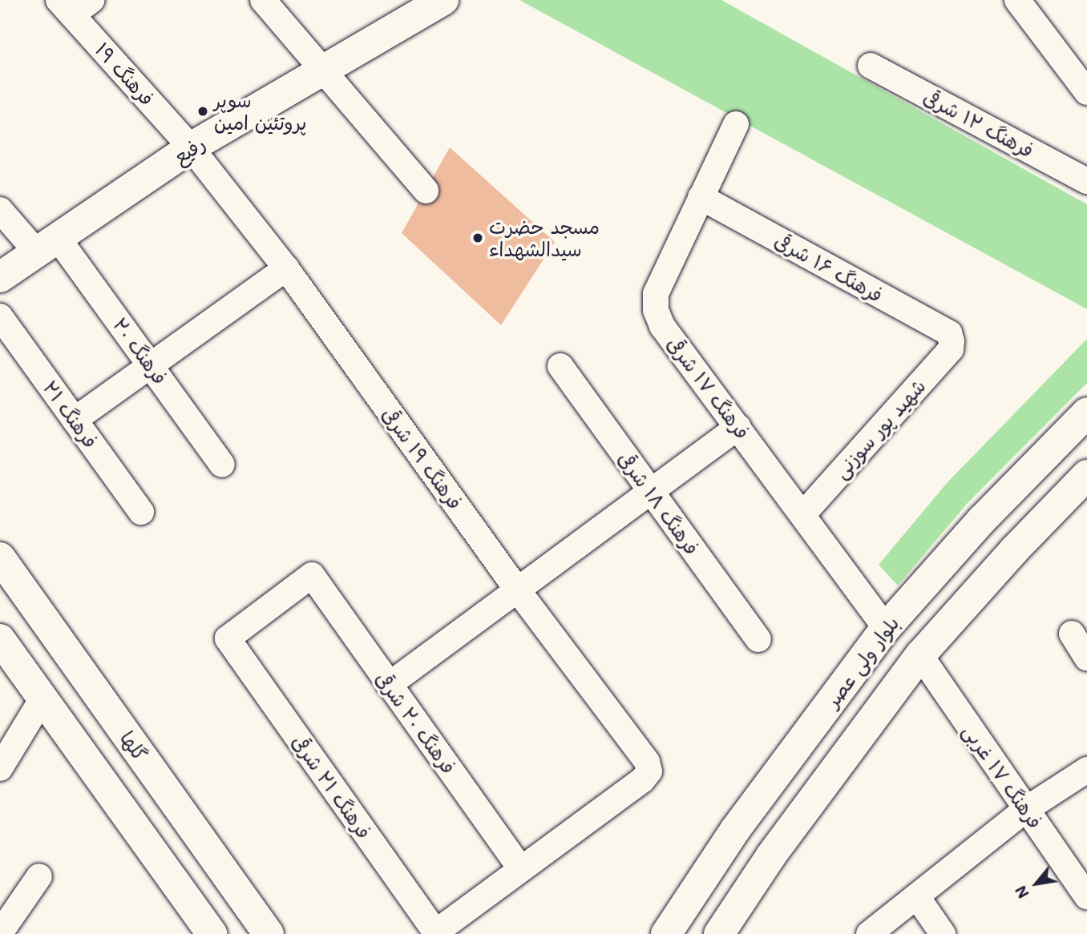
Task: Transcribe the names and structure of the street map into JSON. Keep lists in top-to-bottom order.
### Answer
{
  "streets": {
    "street": [
      "فرهنگ ۱۹",
      "فرهنگ ۱۲ شرقی",
      "رفیع",
      "فرهنگ ۱۶ شرقی",
      "فرهنگ ۲۰",
      "فرهنگ ۱۷ شرقی",
      "فرهنگ ۲۱",
      "شهید پور سوزنی",
      "فرهنگ ۱۹ شرقی",
      "فرهنگ ۱۸ شرقی",
      "بلوار ولی عصر",
      "فرهنگ ۲۰ شرقی",
      "گلها",
      "فرهنگ ۱۷ غربی",
      "فرهنگ ۲۱ شرقی"
    ]
  },
  "crossings": [
    ["فرهنگ ۱۹", "رفیع"],
    ["فرهنگ ۱۹", "فرهنگ ۱۹ شرقی"],
    ["رفیع", "فرهنگ ۲۰"],
    ["رفیع", "فرهنگ ۱۹ شرقی"],
    ["فرهنگ ۱۶ شرقی", "فرهنگ ۱۷ شرقی"],
    ["فرهنگ ۱۶ شرقی", "شهید پور سوزنی"],
    ["فرهنگ ۱۷ شرقی", "شهید پور سوزنی"],
    ["فرهنگ ۱۷ شرقی", "بلوار ولی عصر"],
    ["فرهنگ ۱۹ شرقی", "فرهنگ ۲۰ شرقی"],
    ["فرهنگ ۲۰ شرقی", "فرهنگ ۲۱ شرقی"]
  ],
  "places": ["سوپر پروتئین امین", "مسجد حضرت سیدالشهداء"],
  "north": "bottom left"
}
